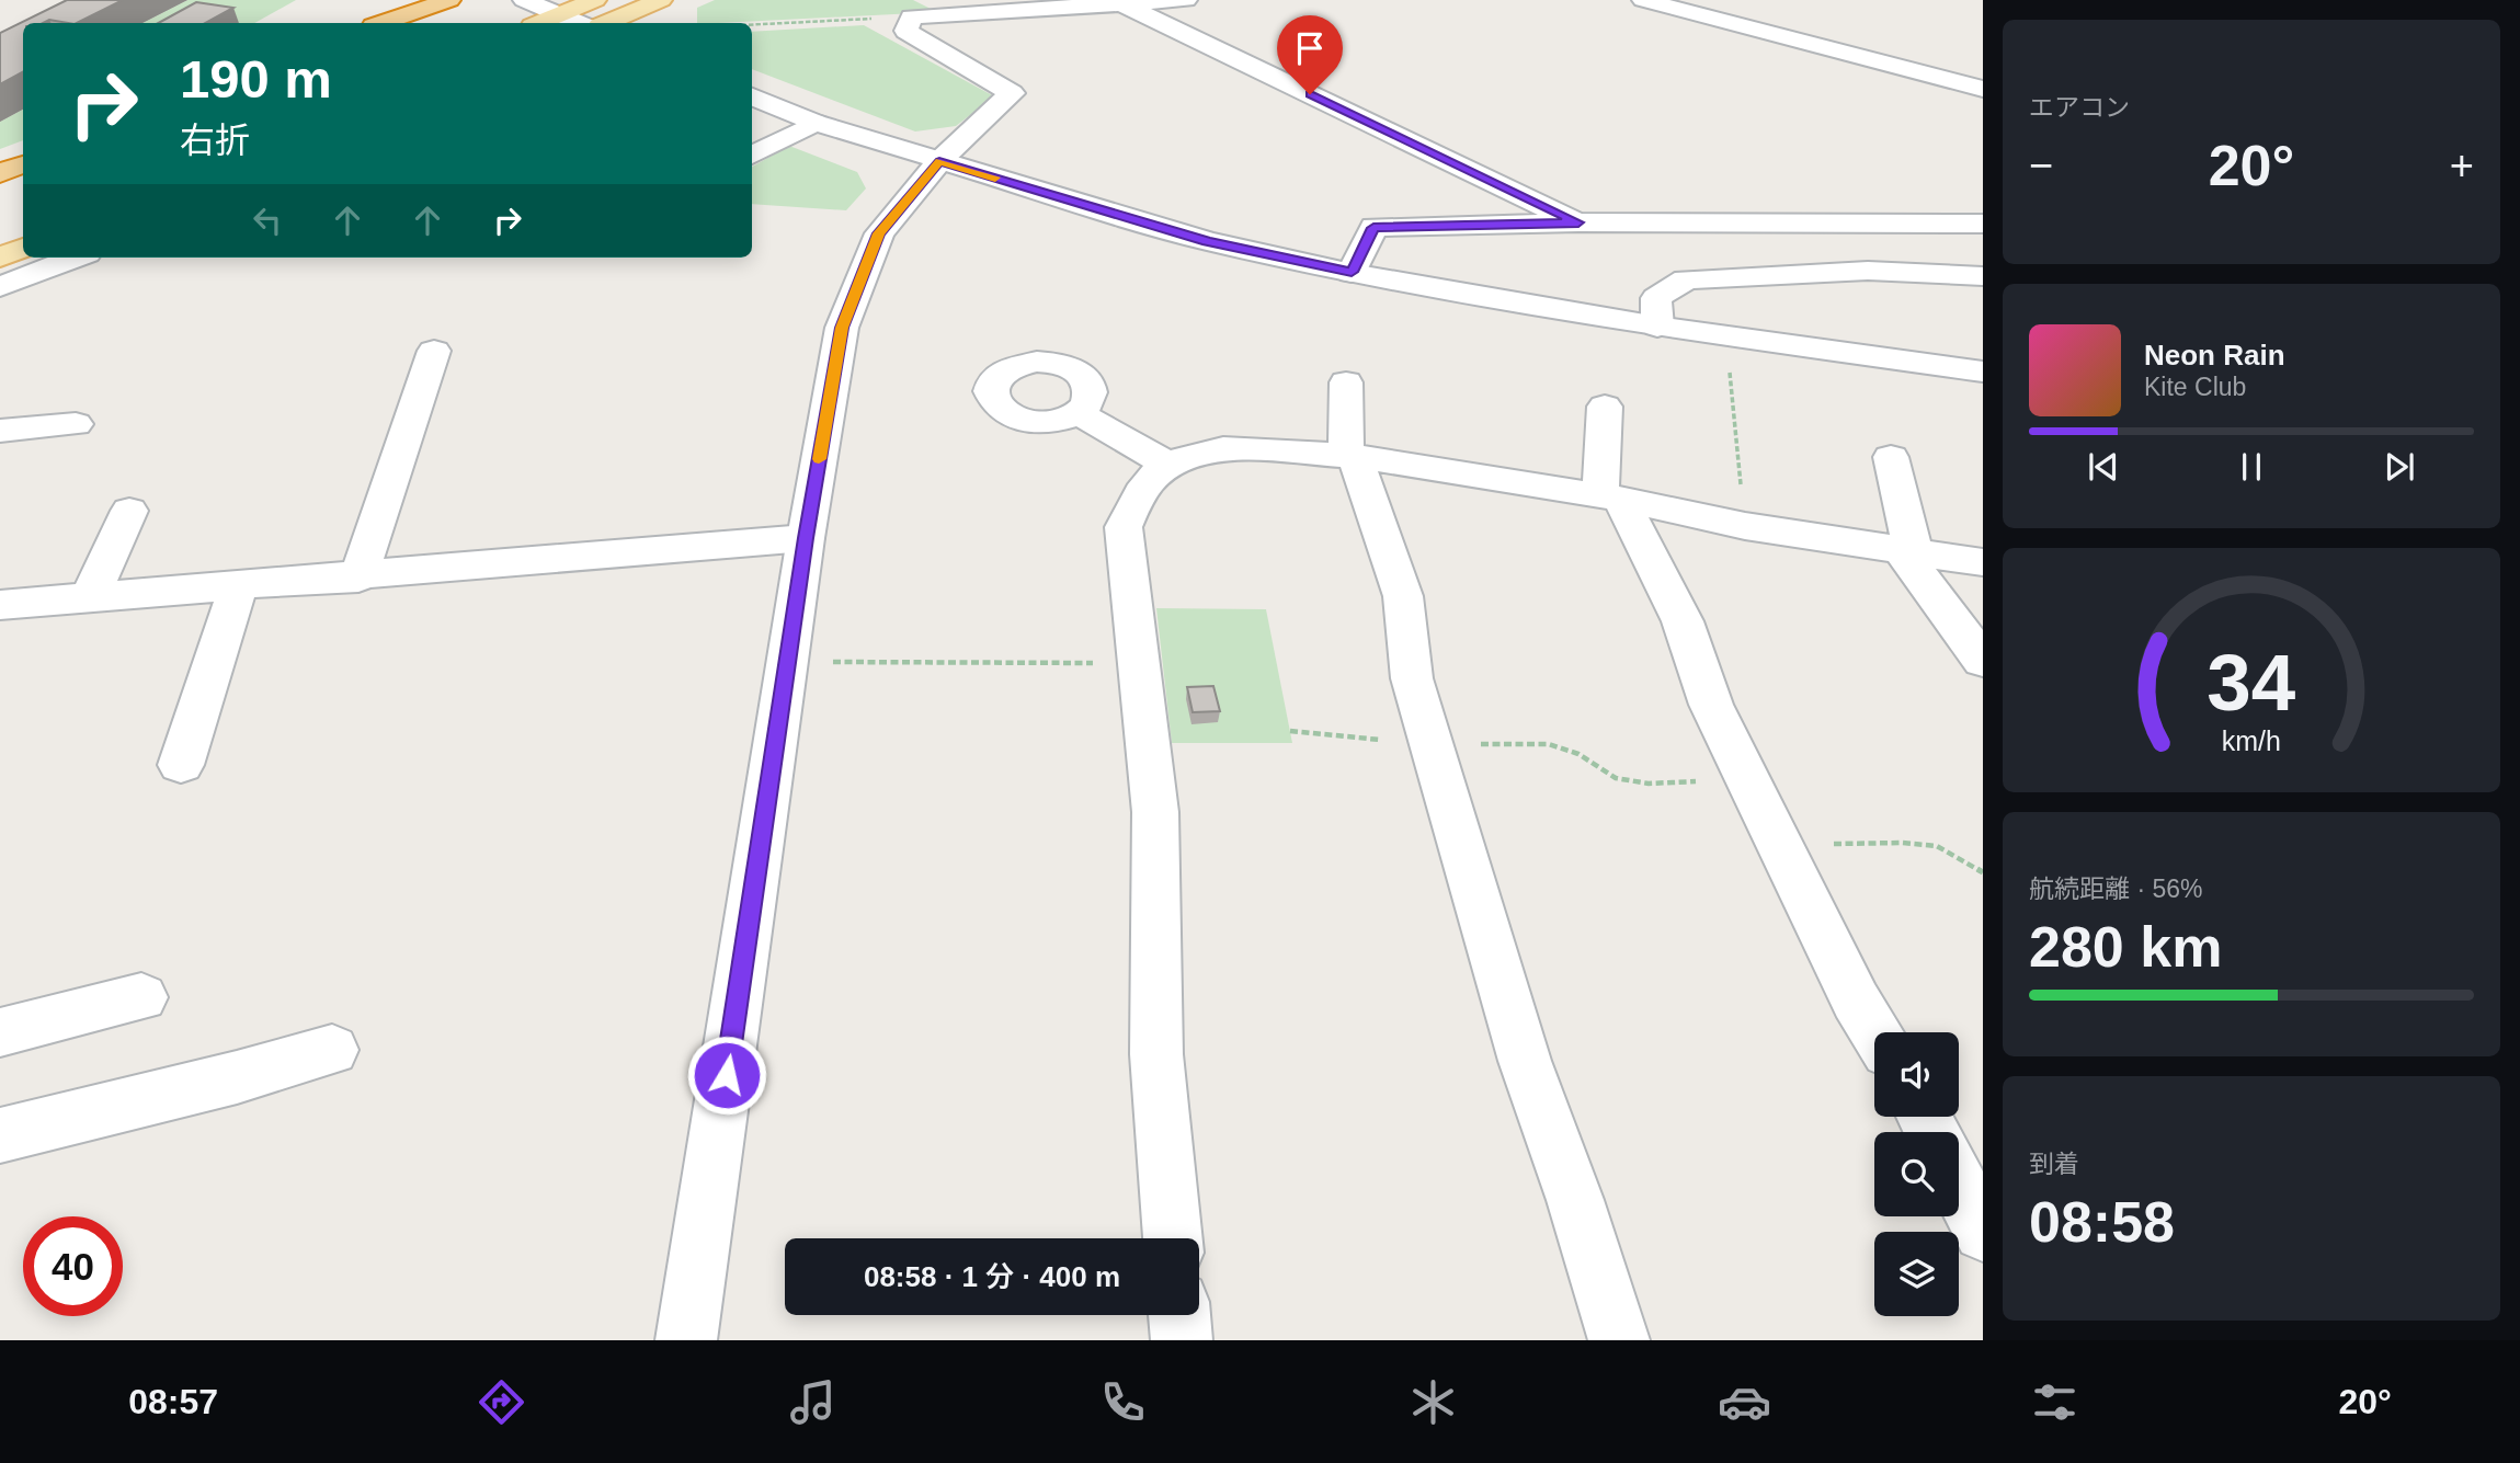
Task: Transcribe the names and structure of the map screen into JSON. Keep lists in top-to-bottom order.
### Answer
{
  "page": {
    "tile": [
      "エアコン",
      ["航続距離 · 56%", "280 km"],
      ["到着", "08:58"]
    ],
    "turn": ["190 m", "右折"],
    "heat": ["−", "20°", "+"],
    "song": ["Neon Rain", "Kite Club"],
    "limit": "40",
    "trip": "08:58 · 1 分 · 400 m",
    "tabs": ["08:57", "20°"],
    "gauge": ["34", "km/h"]
  }
}
